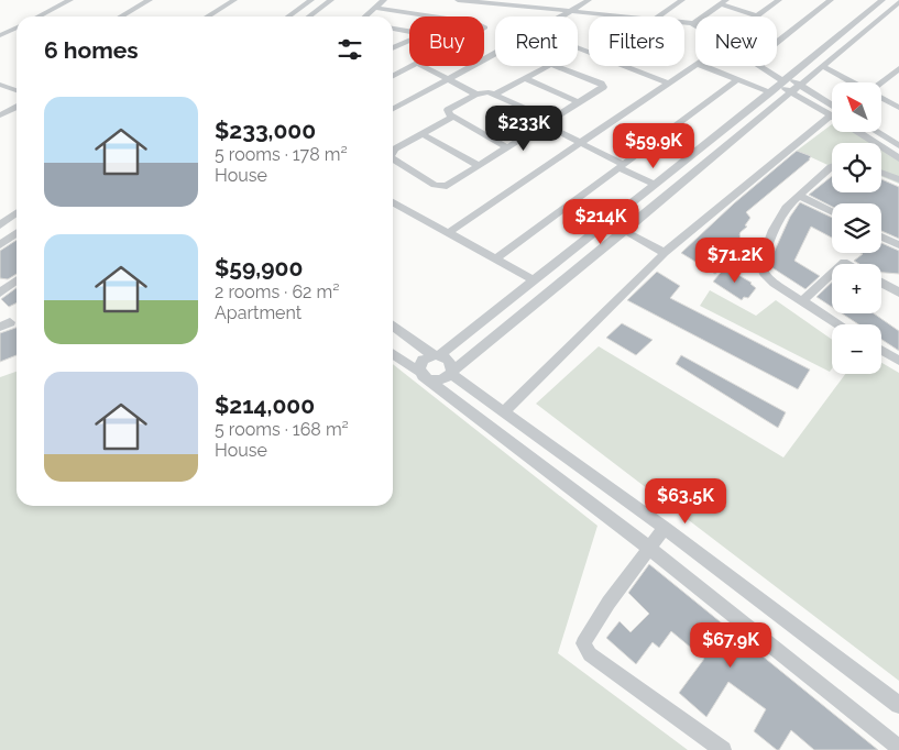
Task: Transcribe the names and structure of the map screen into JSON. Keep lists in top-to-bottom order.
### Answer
{
  "north": "top left",
  "page": {
    "chip": [
      "Buy",
      "Rent",
      "Filters",
      "New"
    ],
    "heading": "6 homes",
    "map_buttons": ["+", "−"],
    "list": [
      {
        "name": "$233,000",
        "note": "5 rooms · 178 m² · House"
      },
      {
        "name": "$59,900",
        "note": "2 rooms · 62 m² · Apartment"
      },
      {
        "name": "$214,000",
        "note": "5 rooms · 168 m² · House"
      }
    ],
    "price": [
      "$233K",
      "$59.9K",
      "$214K",
      "$71.2K",
      "$63.5K",
      "$67.9K"
    ]
  }
}
